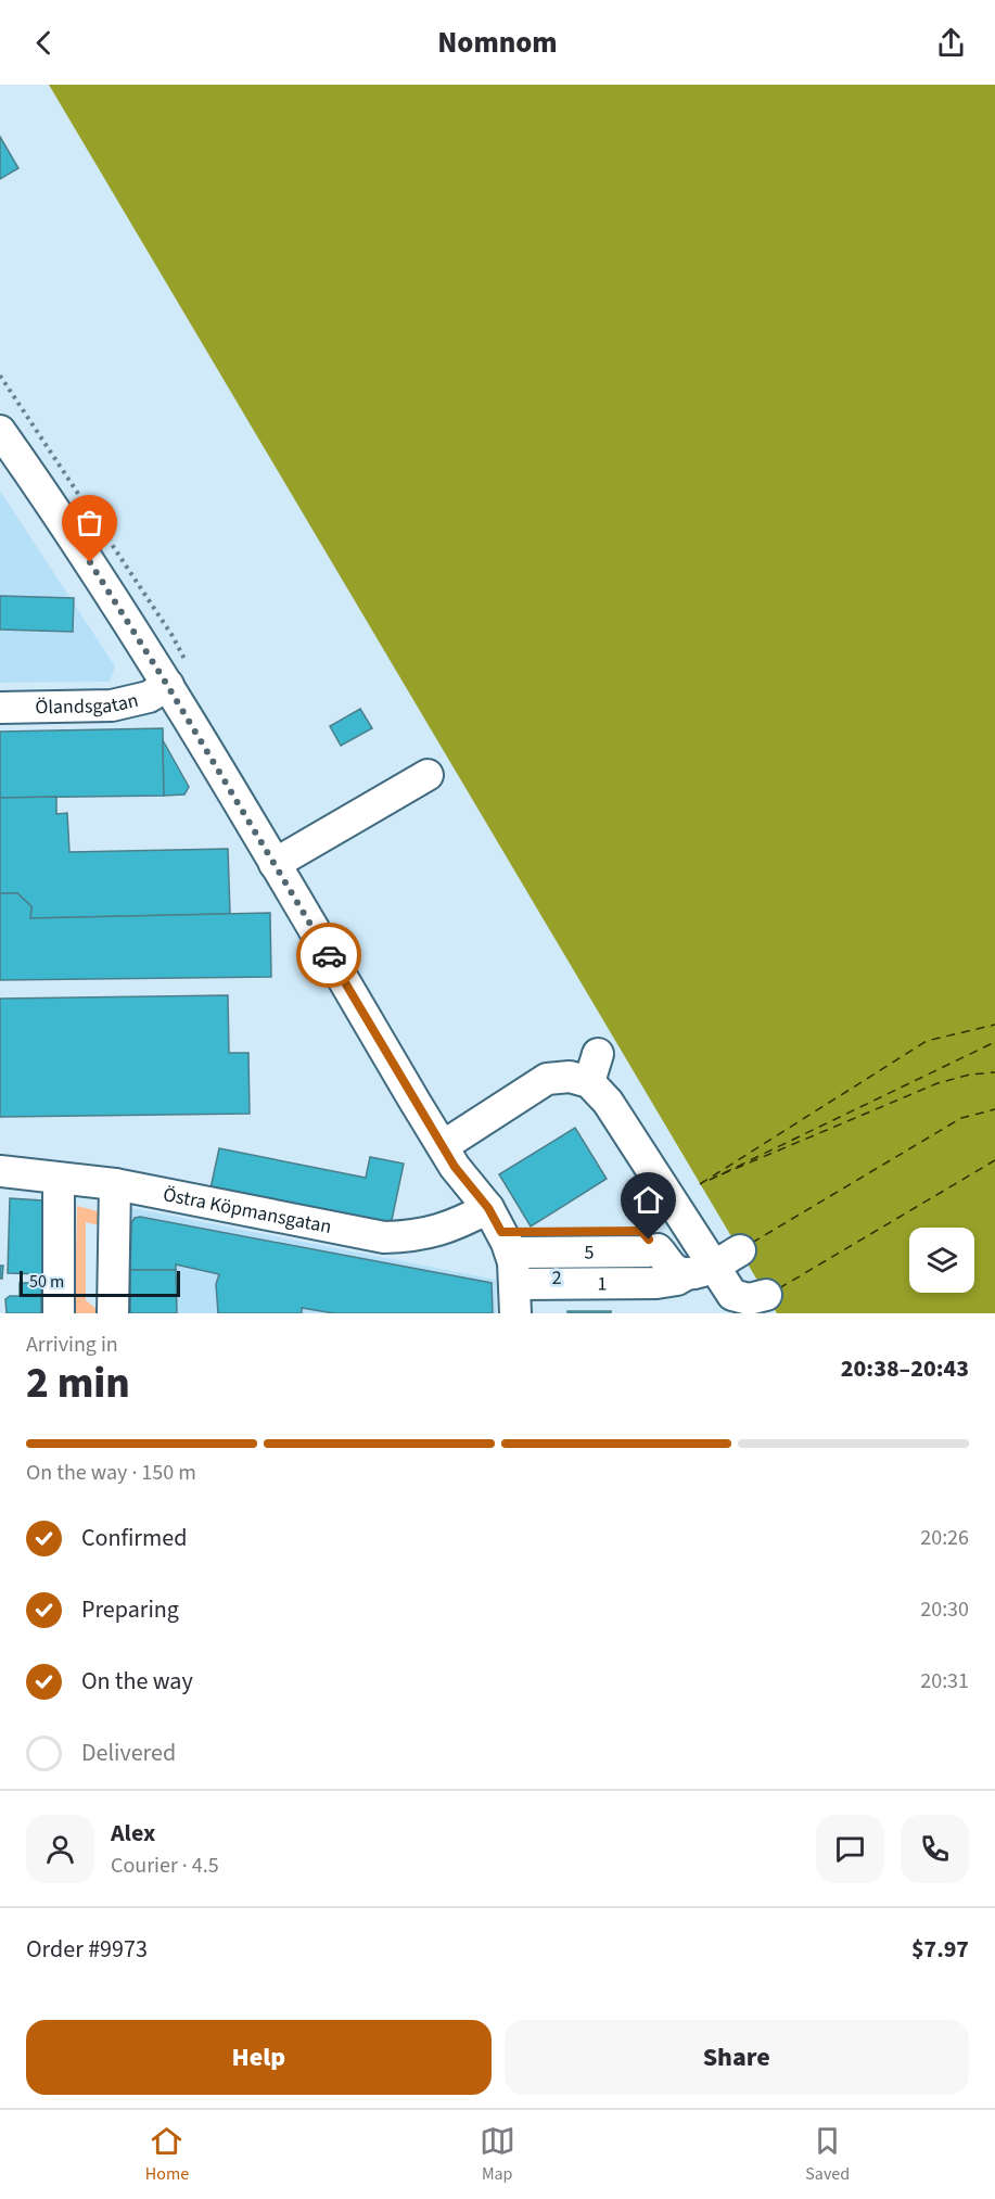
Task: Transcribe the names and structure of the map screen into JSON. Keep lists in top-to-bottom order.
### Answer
{
  "streets": {
    "street": ["Ölandsgatan", "Östra Köpmansgatan", "2"]
  },
  "crossings": [
    ["Östra Köpmansgatan", "2"]
  ],
  "scale_bar": "50 m",
  "page": {
    "header": "Nomnom",
    "scale": "50 m",
    "heading": ["2 min", "Arriving in", "20:38–20:43"],
    "panel": [
      "Alex",
      "Courier · 4.5",
      "Order #9973",
      "$7.97"
    ],
    "bar": "On the way · 150 m",
    "list": [
      ["Confirmed", "20:26"],
      ["Preparing", "20:30"],
      ["On the way", "20:31"],
      "Delivered"
    ],
    "buttons": ["Help", "Share"],
    "tabs": ["Home", "Map", "Saved"]
  }
}
